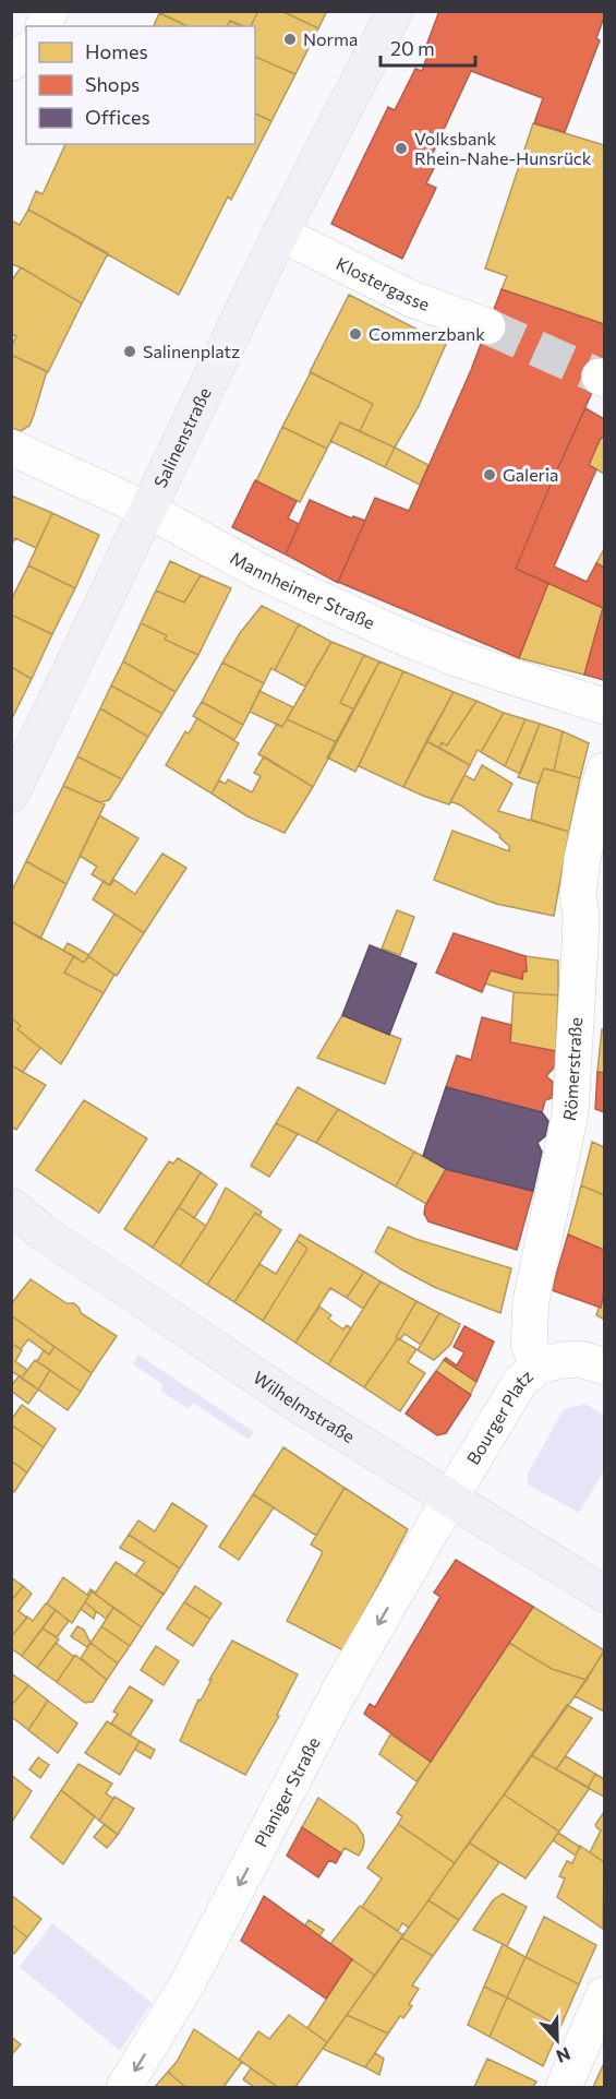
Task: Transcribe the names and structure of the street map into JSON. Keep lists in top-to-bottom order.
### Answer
{
  "streets": {
    "main road": ["Salinenstraße", "Wilhelmstraße"],
    "street": [
      "Klostergasse",
      "Mannheimer Straße",
      "Römerstraße",
      "Bourger Platz",
      "Planiger Straße"
    ]
  },
  "crossings": [
    ["Klostergasse", "Salinenstraße"],
    ["Salinenstraße", "Mannheimer Straße"],
    ["Römerstraße", "Bourger Platz"],
    ["Wilhelmstraße", "Bourger Platz"],
    ["Wilhelmstraße", "Planiger Straße"],
    ["Bourger Platz", "Planiger Straße"]
  ],
  "one_way": ["Planiger Straße"],
  "places": [
    "Norma",
    "Volksbank Rhein-Nahe-Hunsrück",
    "Commerzbank",
    "Salinenplatz",
    "Galeria"
  ],
  "legend": ["Homes", "Shops", "Offices"],
  "scale_bar": "20 m",
  "north": "bottom"
}
